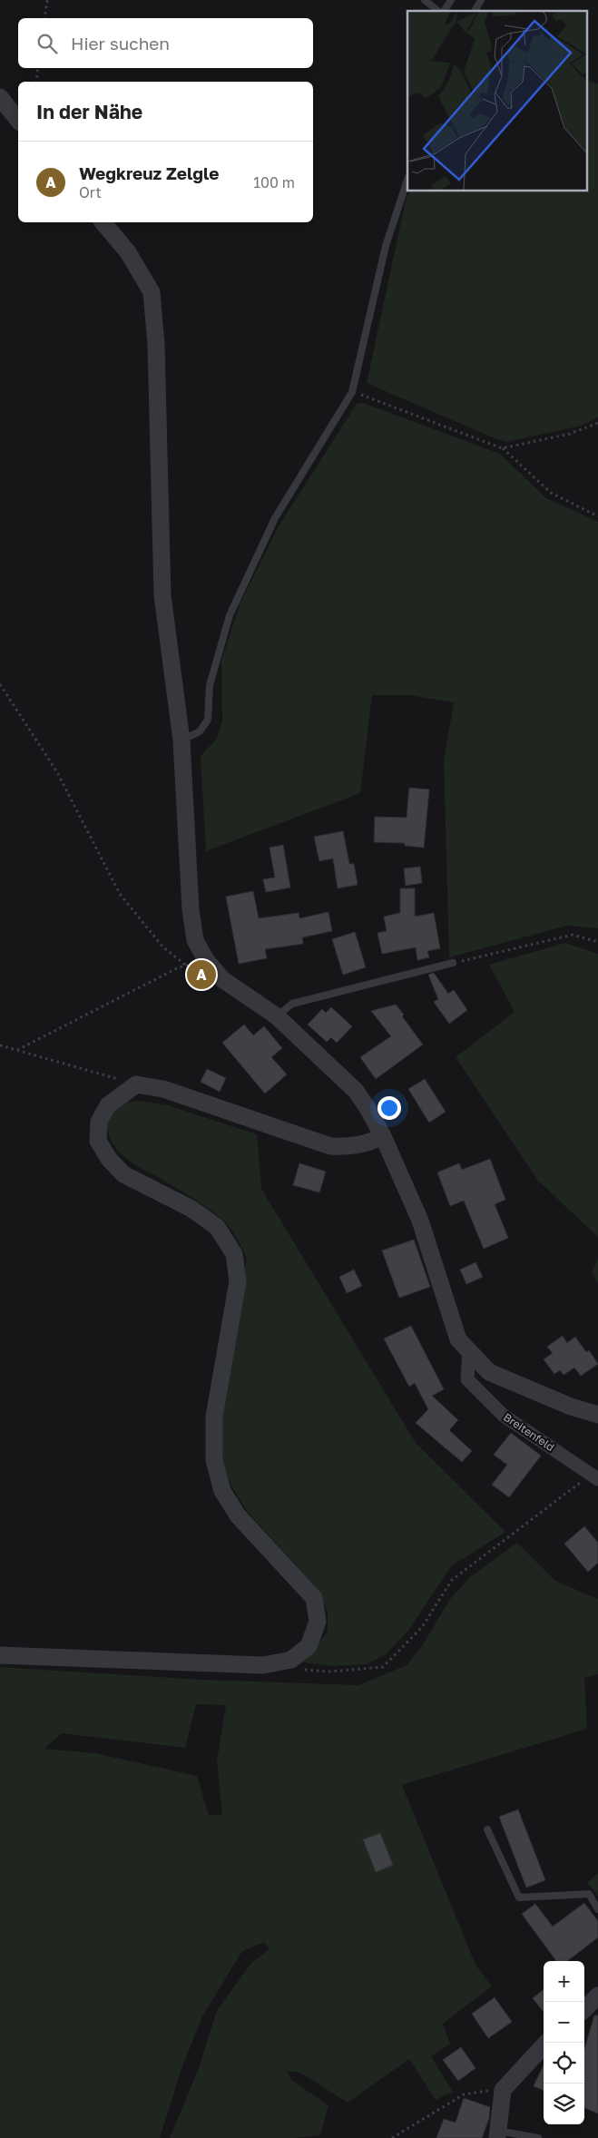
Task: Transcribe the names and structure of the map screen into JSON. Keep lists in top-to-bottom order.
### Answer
{
  "streets": {
    "street": ["Breitenfeld"]
  },
  "page": {
    "search": "Hier suchen",
    "heading": "In der Nähe",
    "list": [
      {
        "mark": "A",
        "name": "Wegkreuz Zelgle",
        "note": "Ort",
        "value": "100 m"
      }
    ],
    "pins": "A",
    "map_buttons": ["+", "−"]
  }
}
